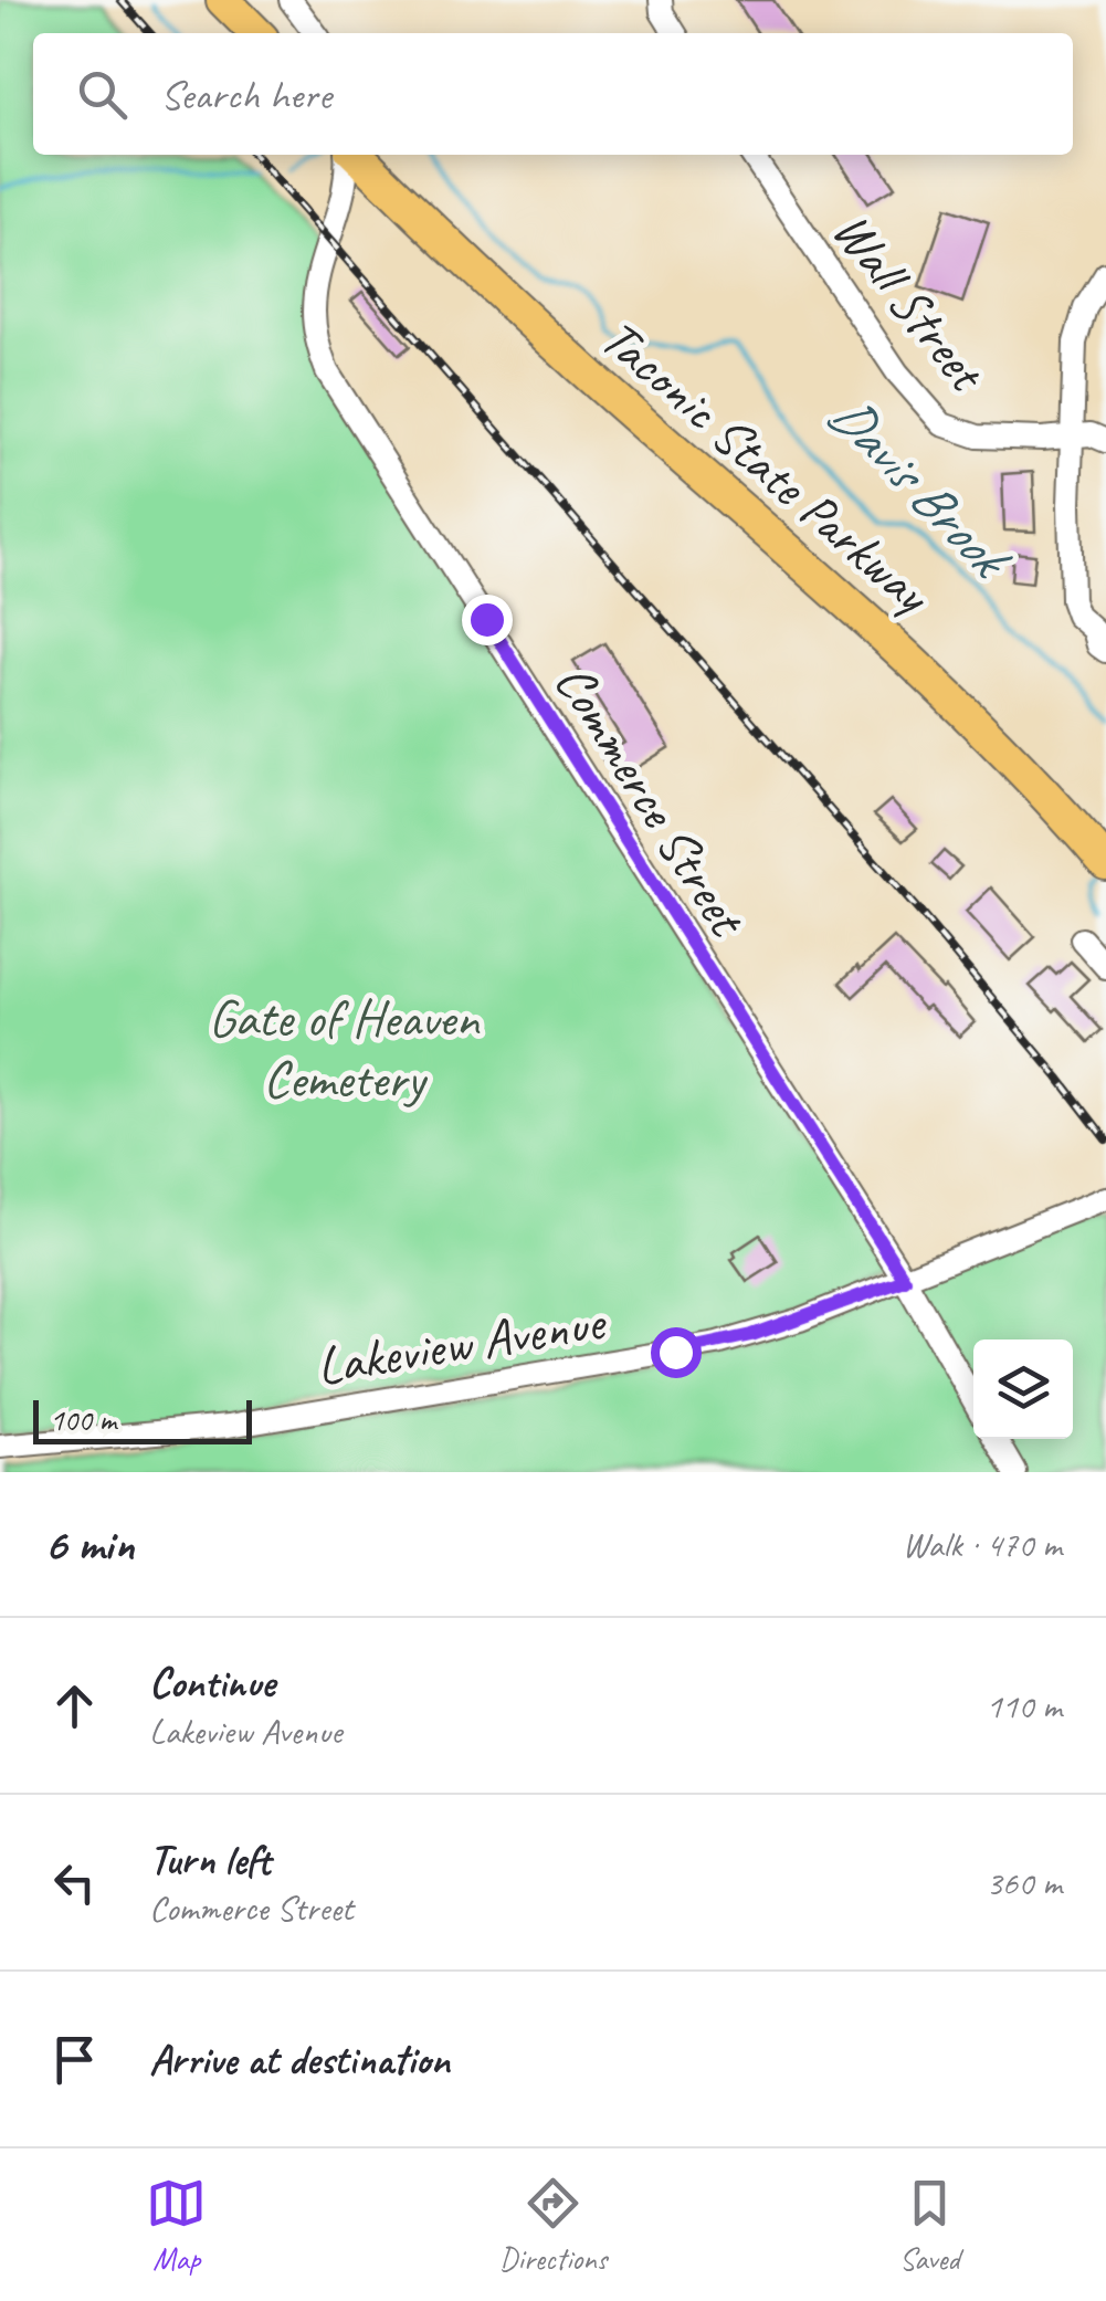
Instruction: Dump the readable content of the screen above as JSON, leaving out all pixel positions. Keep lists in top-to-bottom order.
{
  "streets": {
    "highway": ["Taconic State Parkway"],
    "street": ["Wall Street", "Commerce Street", "Lakeview Avenue"]
  },
  "crossings": [
    ["Commerce Street", "Lakeview Avenue"]
  ],
  "water": ["Davis Brook"],
  "parks": ["Gate of Heaven Cemetery"],
  "scale_bar": "100 m",
  "page": {
    "search": "Search here",
    "scale": "100 m",
    "heading": ["6 min", "Walk · 470 m"],
    "list": [
      ["Continue", "Lakeview Avenue", "110 m"],
      ["Turn left", "Commerce Street", "360 m"],
      "Arrive at destination"
    ],
    "nav": ["Map", "Directions", "Saved"]
  }
}
